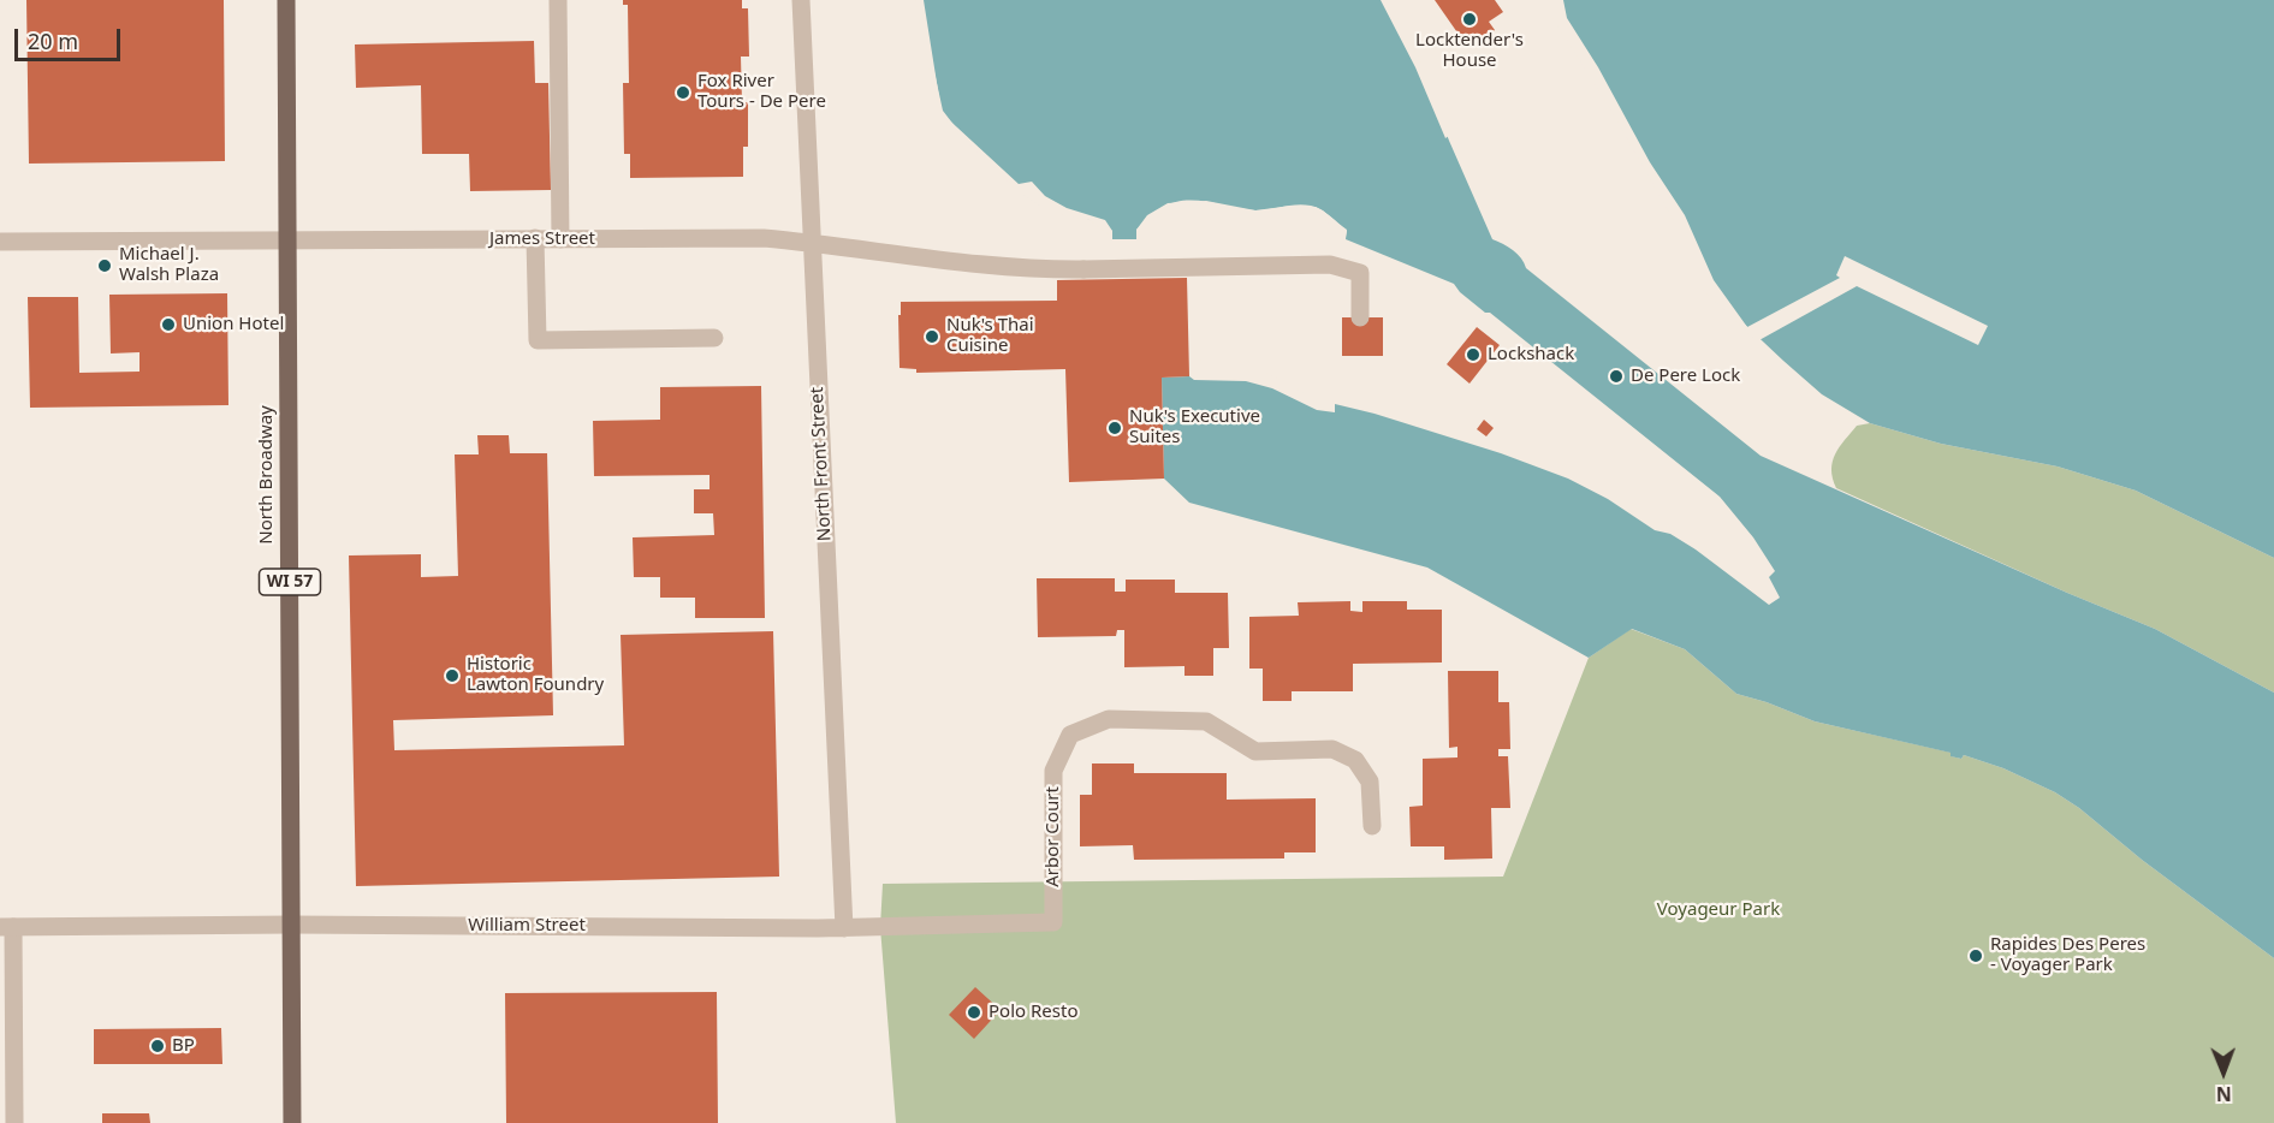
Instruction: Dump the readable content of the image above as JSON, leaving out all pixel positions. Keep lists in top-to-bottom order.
{
  "streets": {
    "main road": ["North Broadway", "WI 57"],
    "street": [
      "James Street",
      "North Front Street",
      "Arbor Court",
      "William Street"
    ]
  },
  "crossings": [
    ["James Street", "North Front Street"],
    ["James Street", "North Broadway"],
    ["North Front Street", "William Street"],
    ["North Broadway", "William Street"],
    ["Arbor Court", "William Street"]
  ],
  "parks": ["Voyageur Park"],
  "places": [
    "Locktender's House",
    "Fox River Tours - De Pere",
    "Michael J. Walsh Plaza",
    "Union Hotel",
    "Nuk's Thai Cuisine",
    "Lockshack",
    "De Pere Lock",
    "Nuk's Executive Suites",
    "Historic Lawton Foundry",
    "Rapides Des Peres - Voyager Park",
    "Polo Resto",
    "BP"
  ],
  "scale_bar": "20 m",
  "north": "bottom"
}
